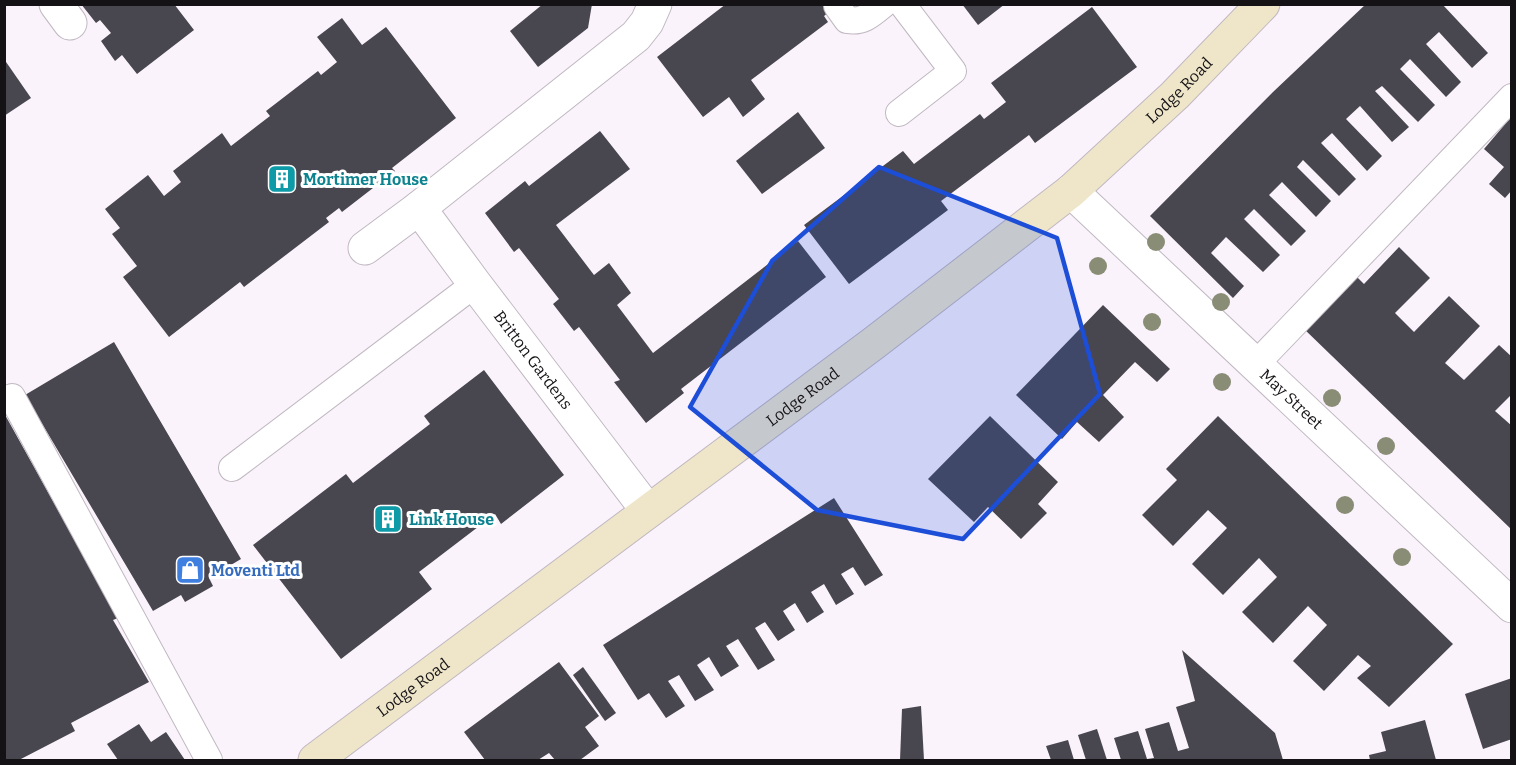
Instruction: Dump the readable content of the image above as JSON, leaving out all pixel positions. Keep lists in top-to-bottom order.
{
  "streets": {
    "main road": ["Lodge Road"],
    "street": ["Britton Gardens", "May Street"]
  },
  "crossings": [
    ["Lodge Road", "Britton Gardens"],
    ["Lodge Road", "May Street"]
  ],
  "places": {
    "building": ["Mortimer House", "Link House"],
    "shop": ["Moventi Ltd"]
  }
}
